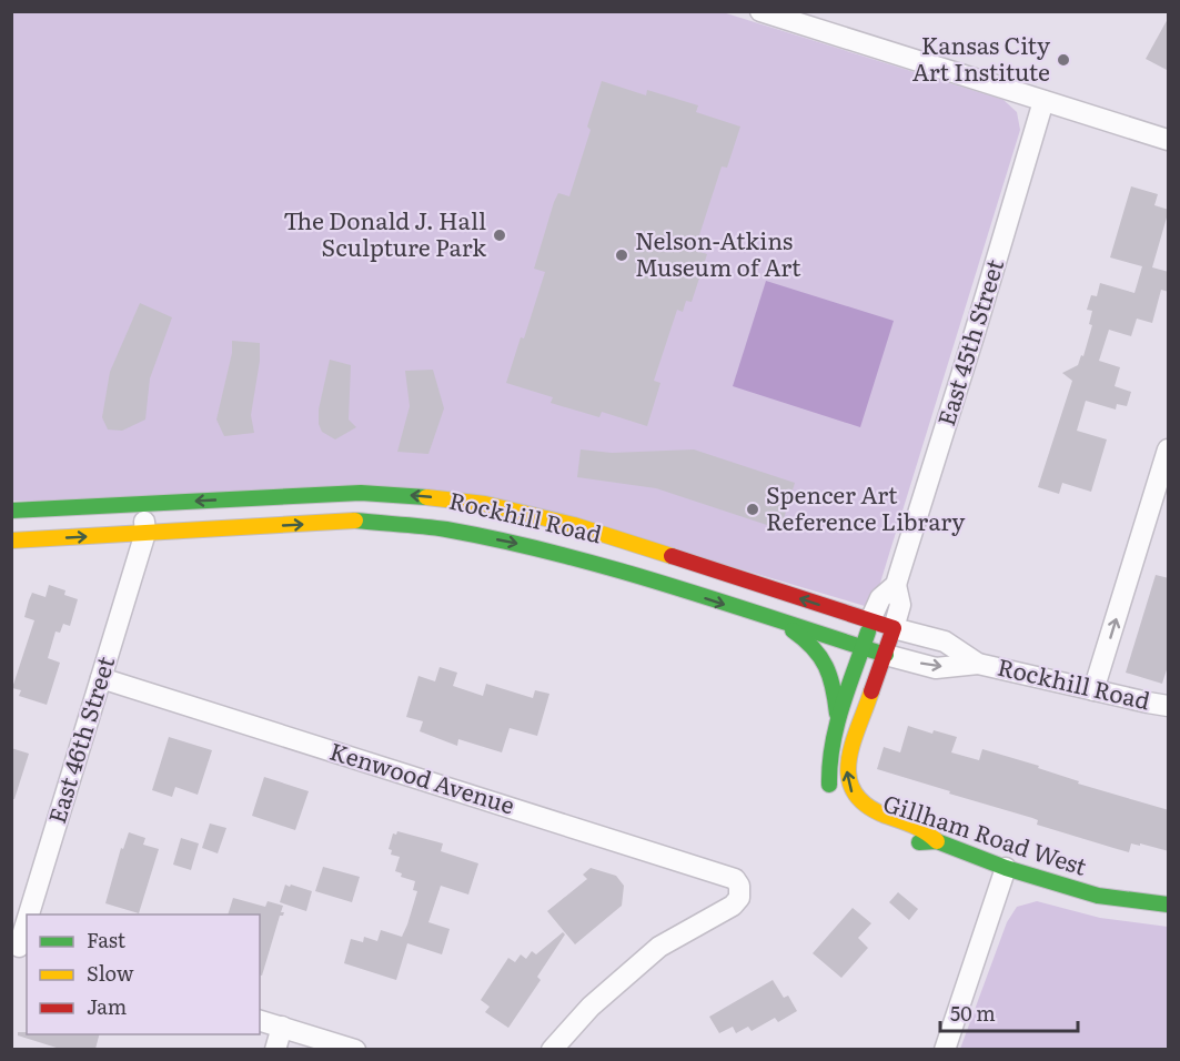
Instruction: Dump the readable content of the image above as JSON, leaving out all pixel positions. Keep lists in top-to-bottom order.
{
  "streets": {
    "main road": ["East 45th Street", "Rockhill Road", "Gillham Road West"],
    "street": ["East 46th Street", "Kenwood Avenue"]
  },
  "crossings": [
    ["East 45th Street", "Rockhill Road"],
    ["East 45th Street", "Gillham Road West"],
    ["Rockhill Road", "East 46th Street"],
    ["East 46th Street", "Kenwood Avenue"]
  ],
  "places": [
    "Kansas City Art Institute",
    "The Donald J. Hall Sculpture Park",
    "Nelson-Atkins Museum of Art",
    "Spencer Art Reference Library"
  ],
  "legend": ["Fast", "Slow", "Jam"],
  "scale_bar": "50 m"
}
